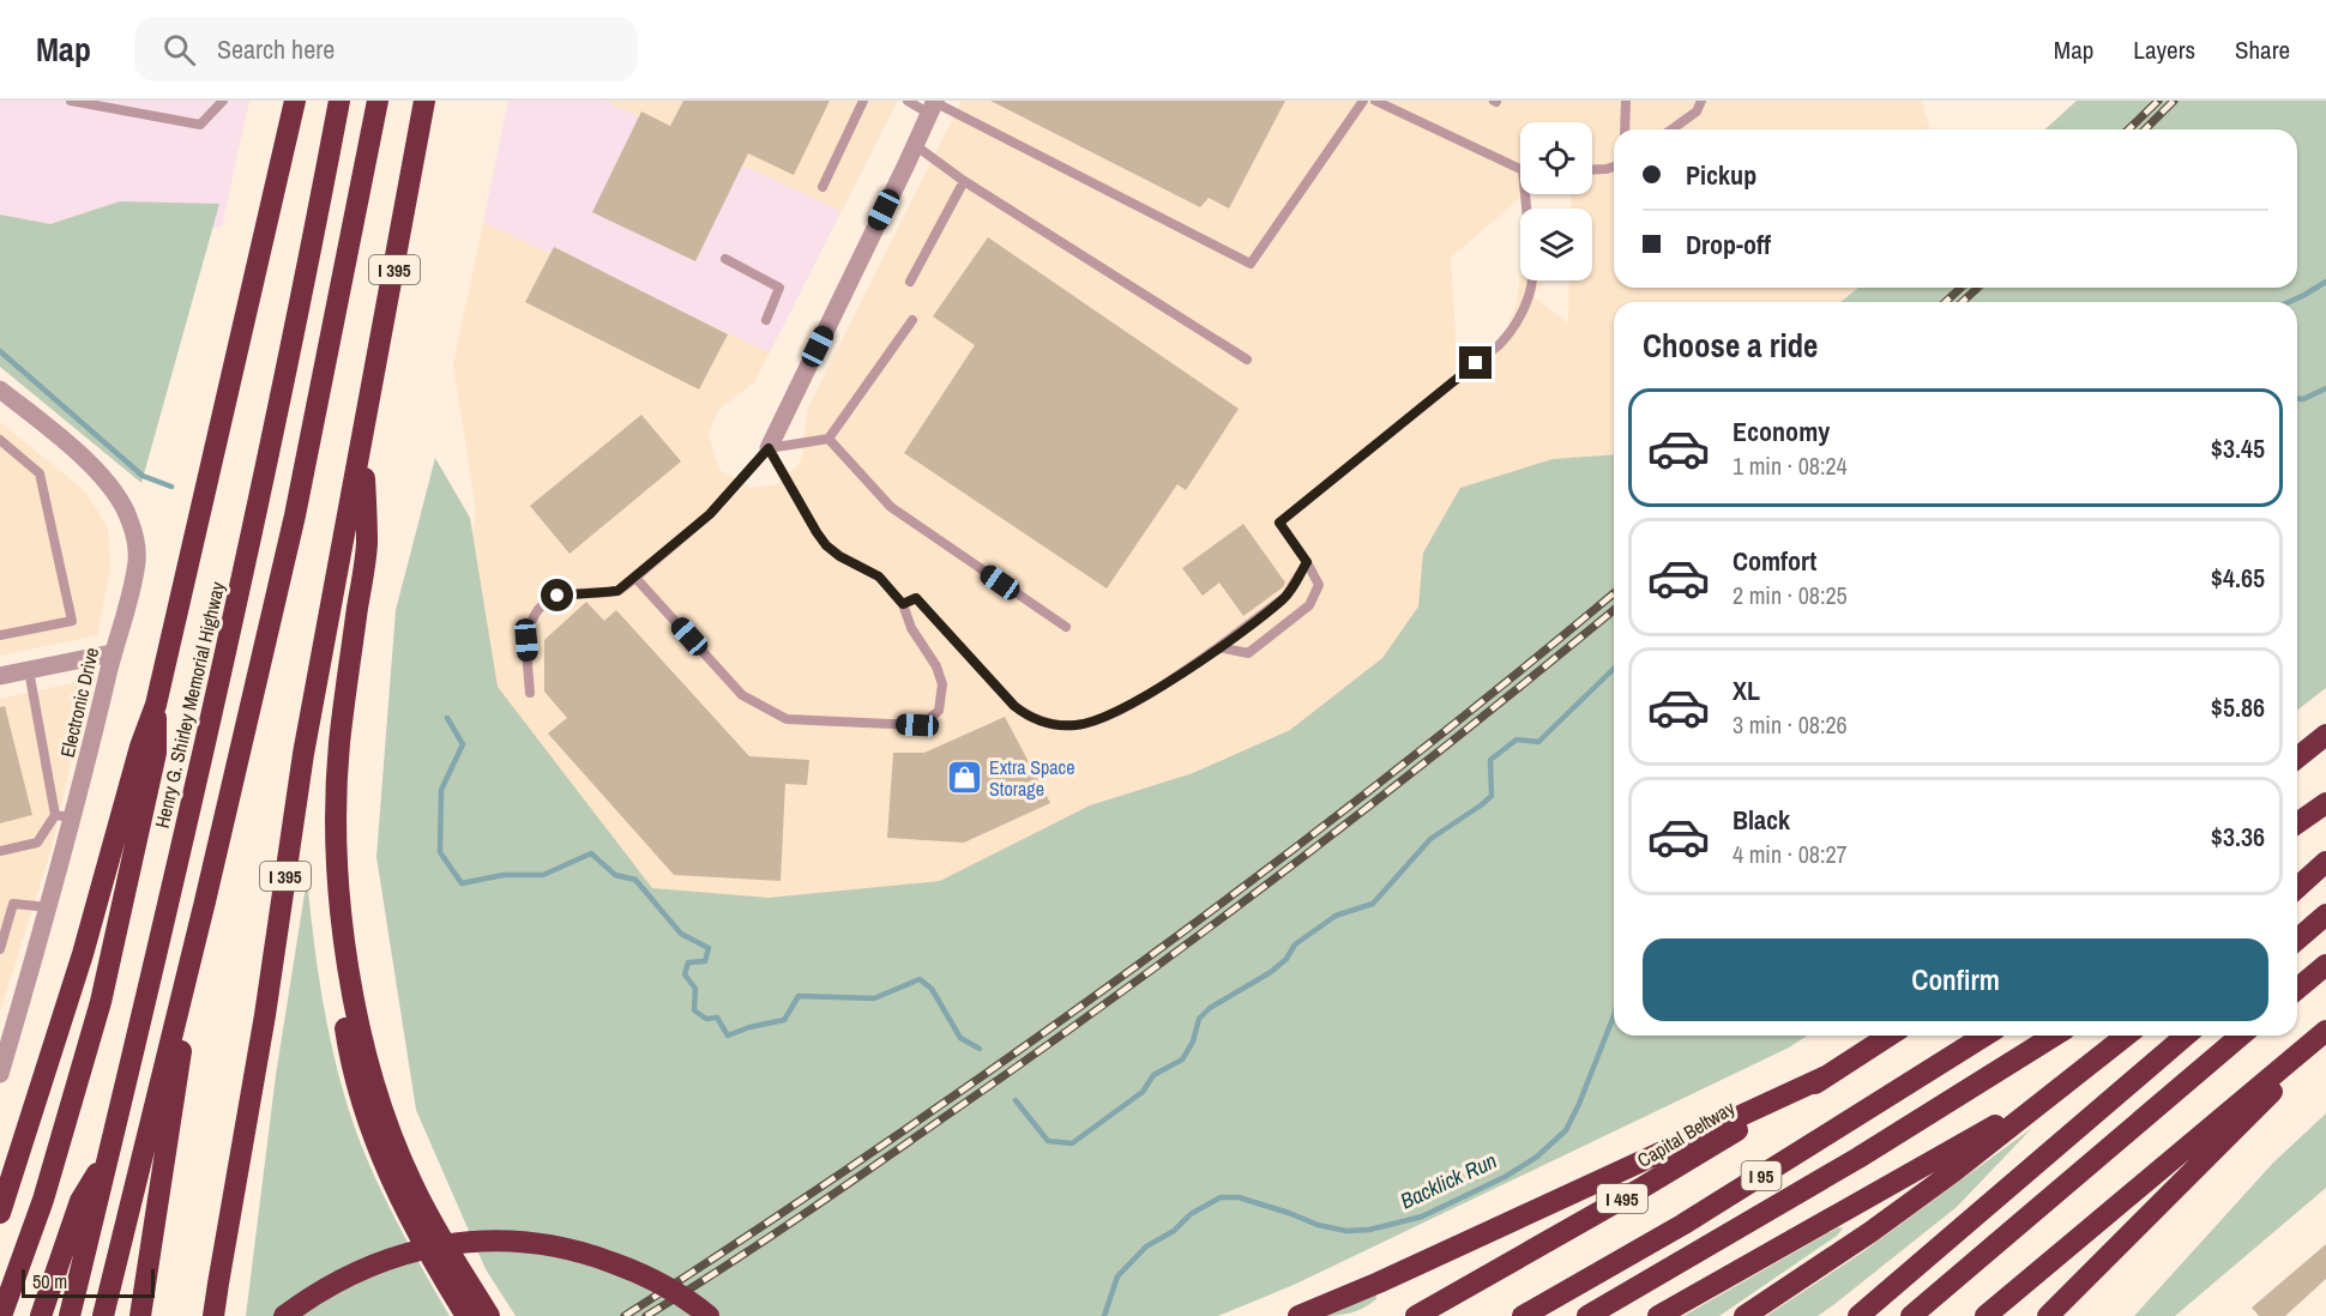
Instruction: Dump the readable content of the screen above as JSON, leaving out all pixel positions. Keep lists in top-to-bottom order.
{
  "streets": {
    "highway": [
      "I 395",
      "Henry G. Shirley Memorial Highway",
      "Capital Beltway",
      "I 95",
      "I 495"
    ],
    "street": ["Electronic Drive"]
  },
  "water": ["Backlick Run"],
  "places": {
    "shop": ["Extra Space Storage"]
  },
  "scale_bar": "50 m",
  "page": {
    "header": "Map",
    "search": "Search here",
    "nav": ["Map", "Layers", "Share"],
    "banner": ["Pickup", "Drop-off"],
    "heading": "Choose a ride",
    "list": [
      {
        "name": "Economy",
        "note": "1 min · 08:24",
        "value": "$3.45"
      },
      {
        "name": "Comfort",
        "note": "2 min · 08:25",
        "value": "$4.65"
      },
      {
        "name": "XL",
        "note": "3 min · 08:26",
        "value": "$5.86"
      },
      {
        "name": "Black",
        "note": "4 min · 08:27",
        "value": "$3.36"
      }
    ],
    "buttons": "Confirm",
    "scale": "50 m"
  }
}
